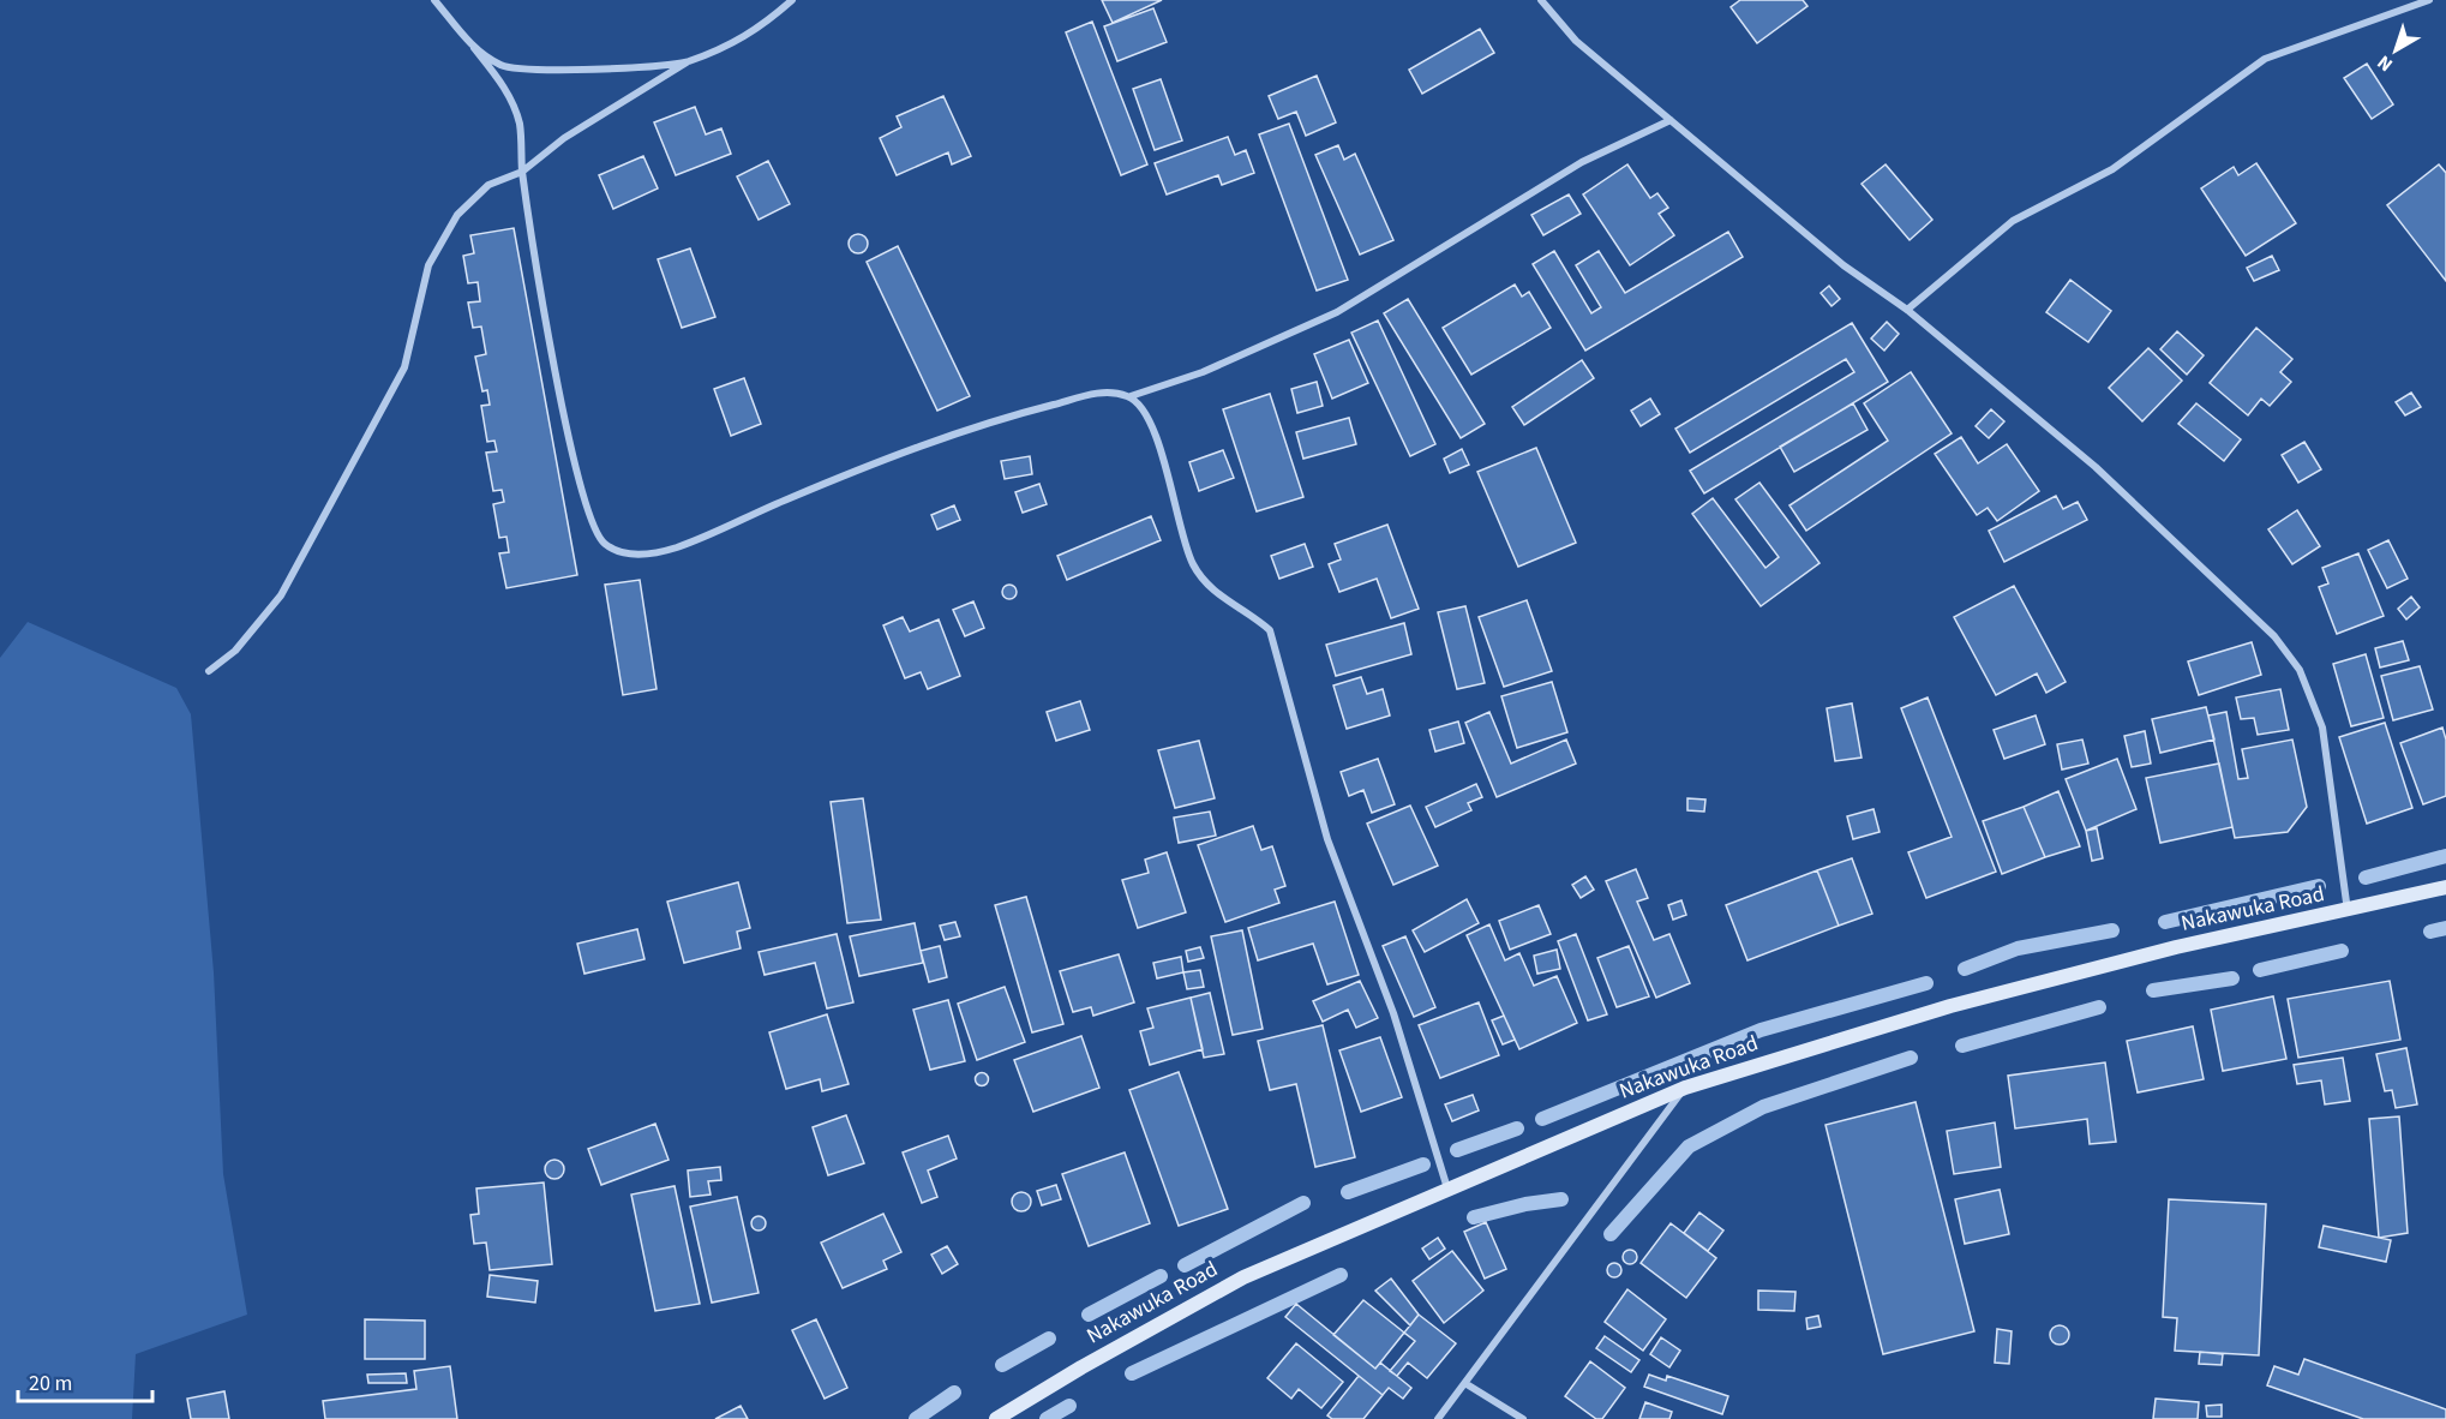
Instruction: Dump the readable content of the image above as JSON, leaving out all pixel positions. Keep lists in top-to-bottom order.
{
  "streets": {
    "main road": ["Nakawuka Road"]
  },
  "scale_bar": "20 m",
  "north": "bottom left"
}
